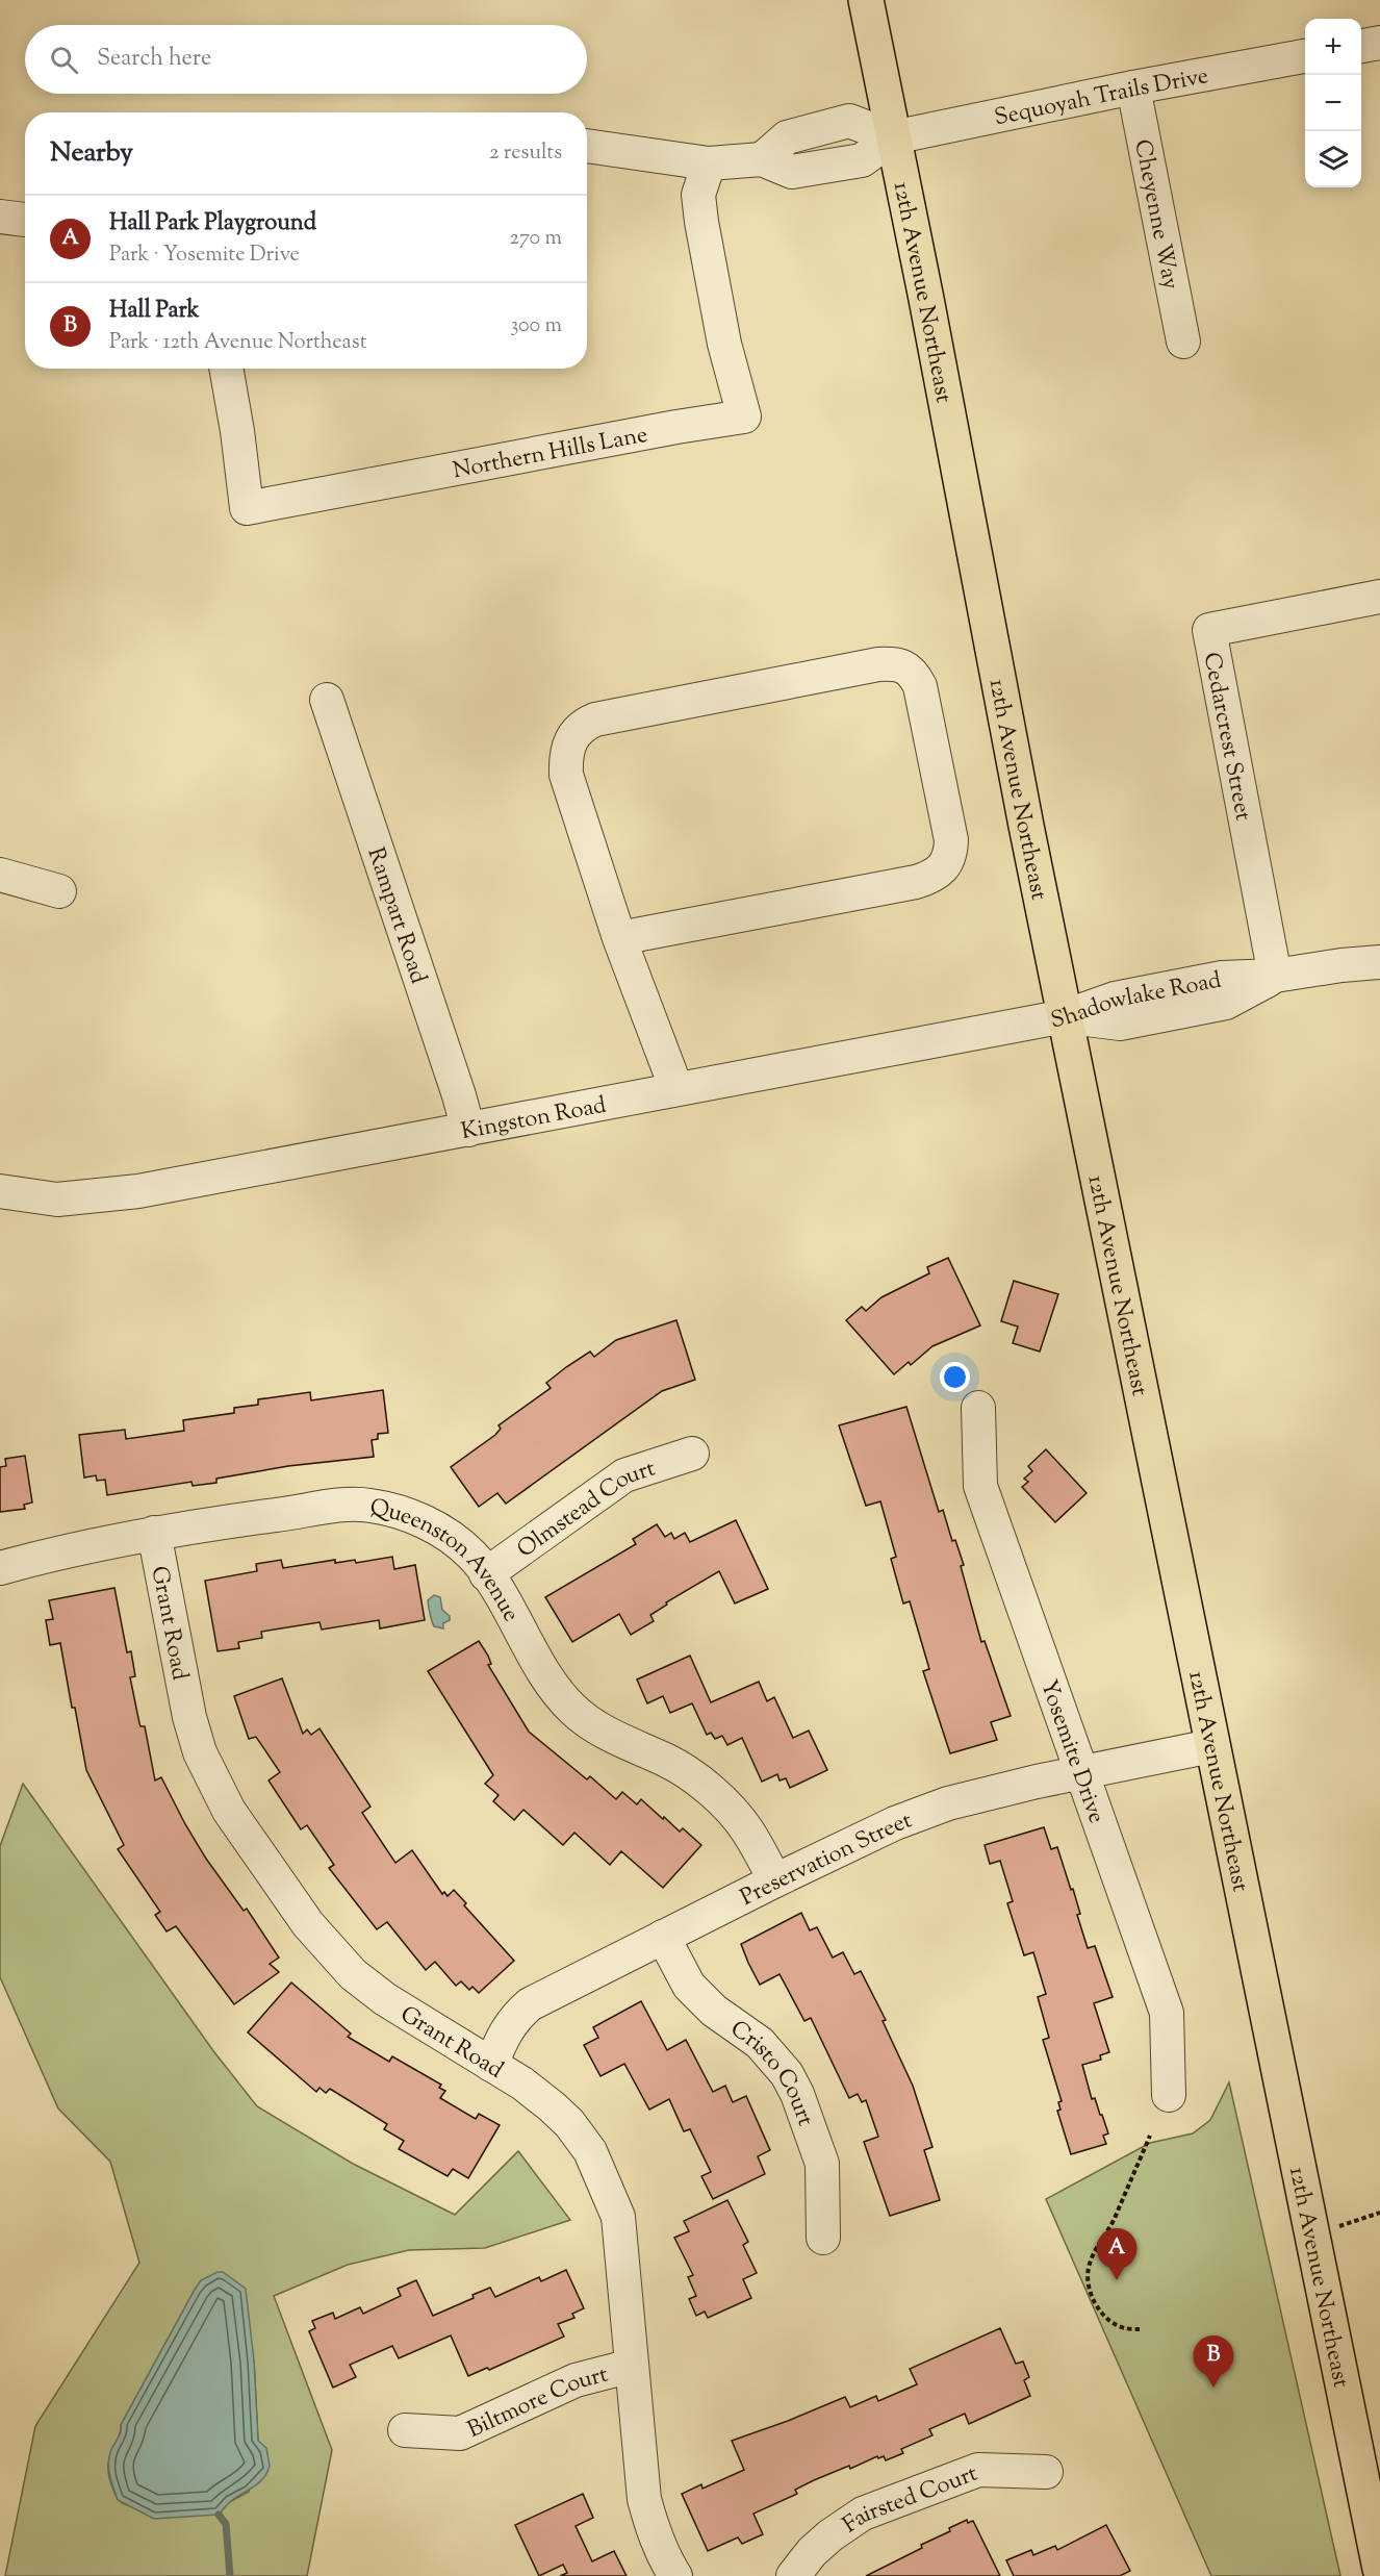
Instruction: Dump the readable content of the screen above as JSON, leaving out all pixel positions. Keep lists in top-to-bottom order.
{
  "streets": {
    "main road": ["12th Avenue Northeast"],
    "street": [
      "Sequoyah Trails Drive",
      "Cheyenne Way",
      "Northern Hills Lane",
      "Cedarcrest Street",
      "Rampart Road",
      "Shadowlake Road",
      "Kingston Road",
      "Olmstead Court",
      "Queenston Avenue",
      "Grant Road",
      "Yosemite Drive",
      "Preservation Street",
      "Cristo Court",
      "Biltmore Court",
      "Fairsted Court"
    ]
  },
  "crossings": [
    ["Sequoyah Trails Drive", "Cheyenne Way"],
    ["Sequoyah Trails Drive", "12th Avenue Northeast"],
    ["12th Avenue Northeast", "Shadowlake Road"],
    ["12th Avenue Northeast", "Kingston Road"],
    ["12th Avenue Northeast", "Preservation Street"],
    ["Cedarcrest Street", "Shadowlake Road"],
    ["Rampart Road", "Kingston Road"],
    ["Shadowlake Road", "Kingston Road"],
    ["Olmstead Court", "Queenston Avenue"],
    ["Queenston Avenue", "Grant Road"],
    ["Queenston Avenue", "Preservation Street"],
    ["Grant Road", "Preservation Street"],
    ["Grant Road", "Biltmore Court"],
    ["Yosemite Drive", "Preservation Street"],
    ["Preservation Street", "Cristo Court"]
  ],
  "page": {
    "map_buttons": ["+", "−"],
    "search": "Search here",
    "heading": ["Nearby", "2 results"],
    "list": [
      {
        "mark": "A",
        "name": "Hall Park Playground",
        "note": "Park · Yosemite Drive",
        "value": "270 m"
      },
      {
        "mark": "B",
        "name": "Hall Park",
        "note": "Park · 12th Avenue Northeast",
        "value": "300 m"
      }
    ],
    "pins": ["A", "B"]
  }
}
